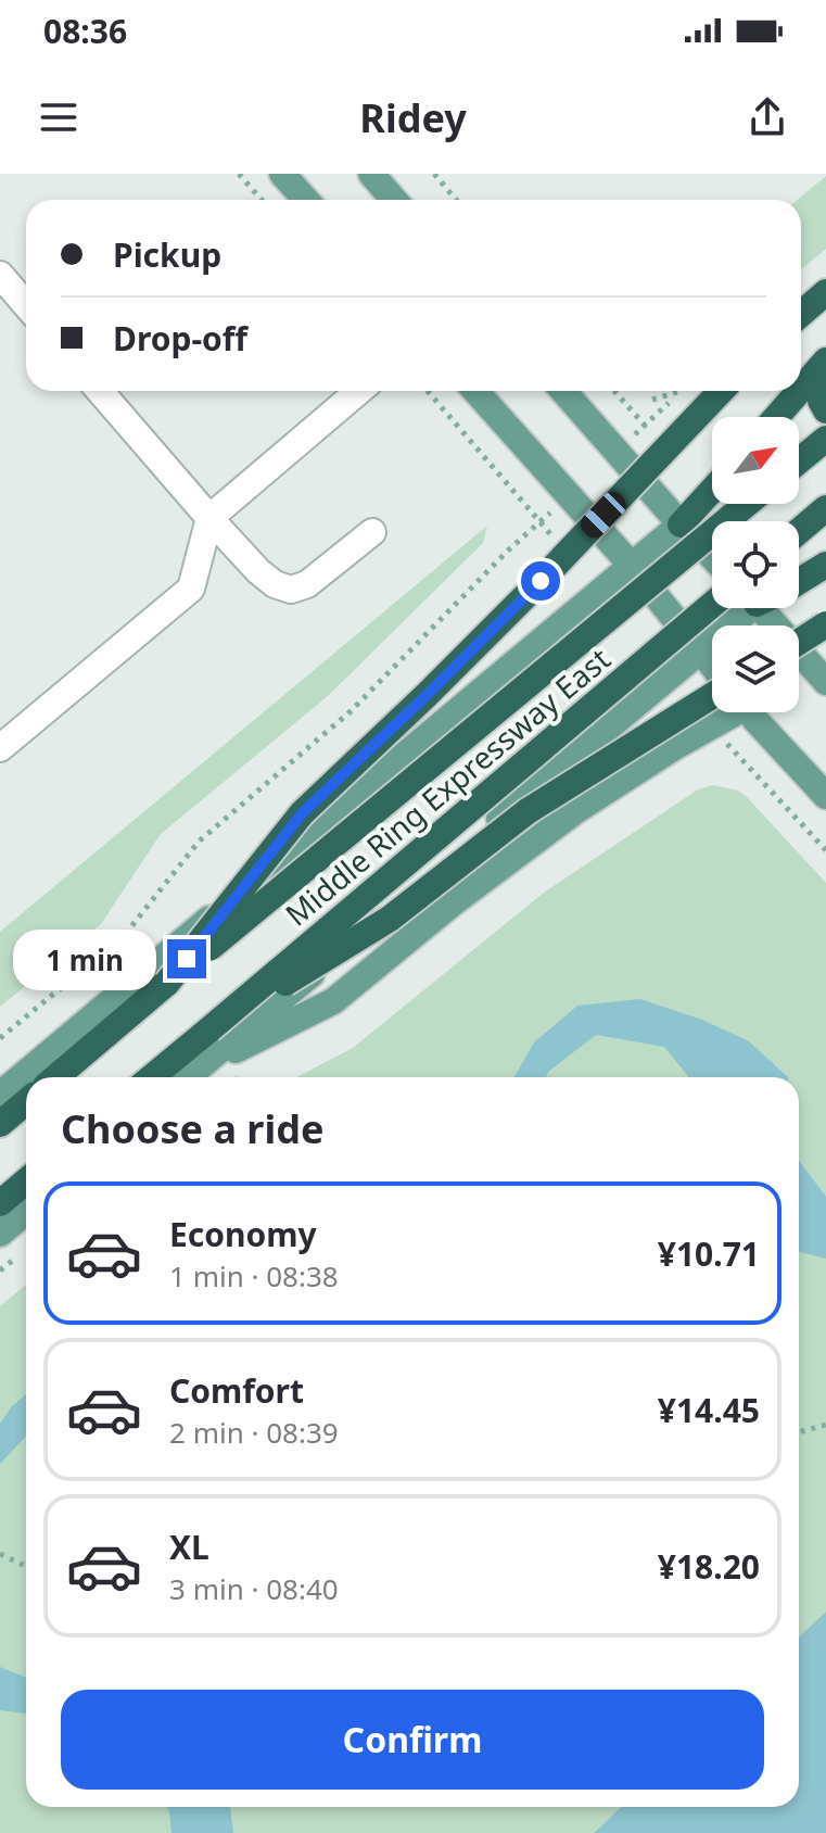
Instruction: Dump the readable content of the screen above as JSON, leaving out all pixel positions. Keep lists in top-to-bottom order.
{
  "streets": {
    "highway": ["Middle Ring Expressway East"]
  },
  "north": "top right",
  "page": {
    "status": "08:36",
    "header": "Ridey",
    "banner": ["Pickup", "Drop-off"],
    "bubble": "1 min",
    "heading": "Choose a ride",
    "list": [
      {
        "name": "Economy",
        "note": "1 min · 08:38",
        "value": "¥10.71"
      },
      {
        "name": "Comfort",
        "note": "2 min · 08:39",
        "value": "¥14.45"
      },
      {
        "name": "XL",
        "note": "3 min · 08:40",
        "value": "¥18.20"
      }
    ],
    "buttons": "Confirm"
  }
}
